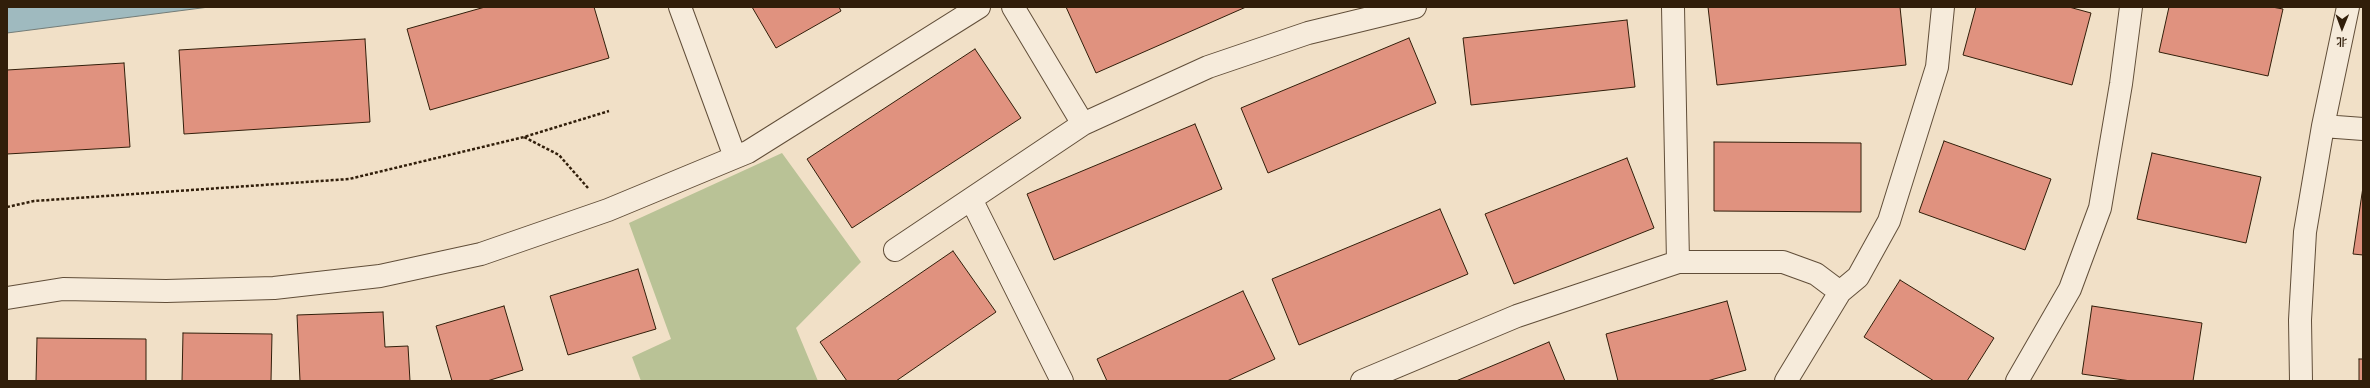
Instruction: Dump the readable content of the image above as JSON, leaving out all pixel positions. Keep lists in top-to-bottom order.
{
  "north": "bottom"
}
